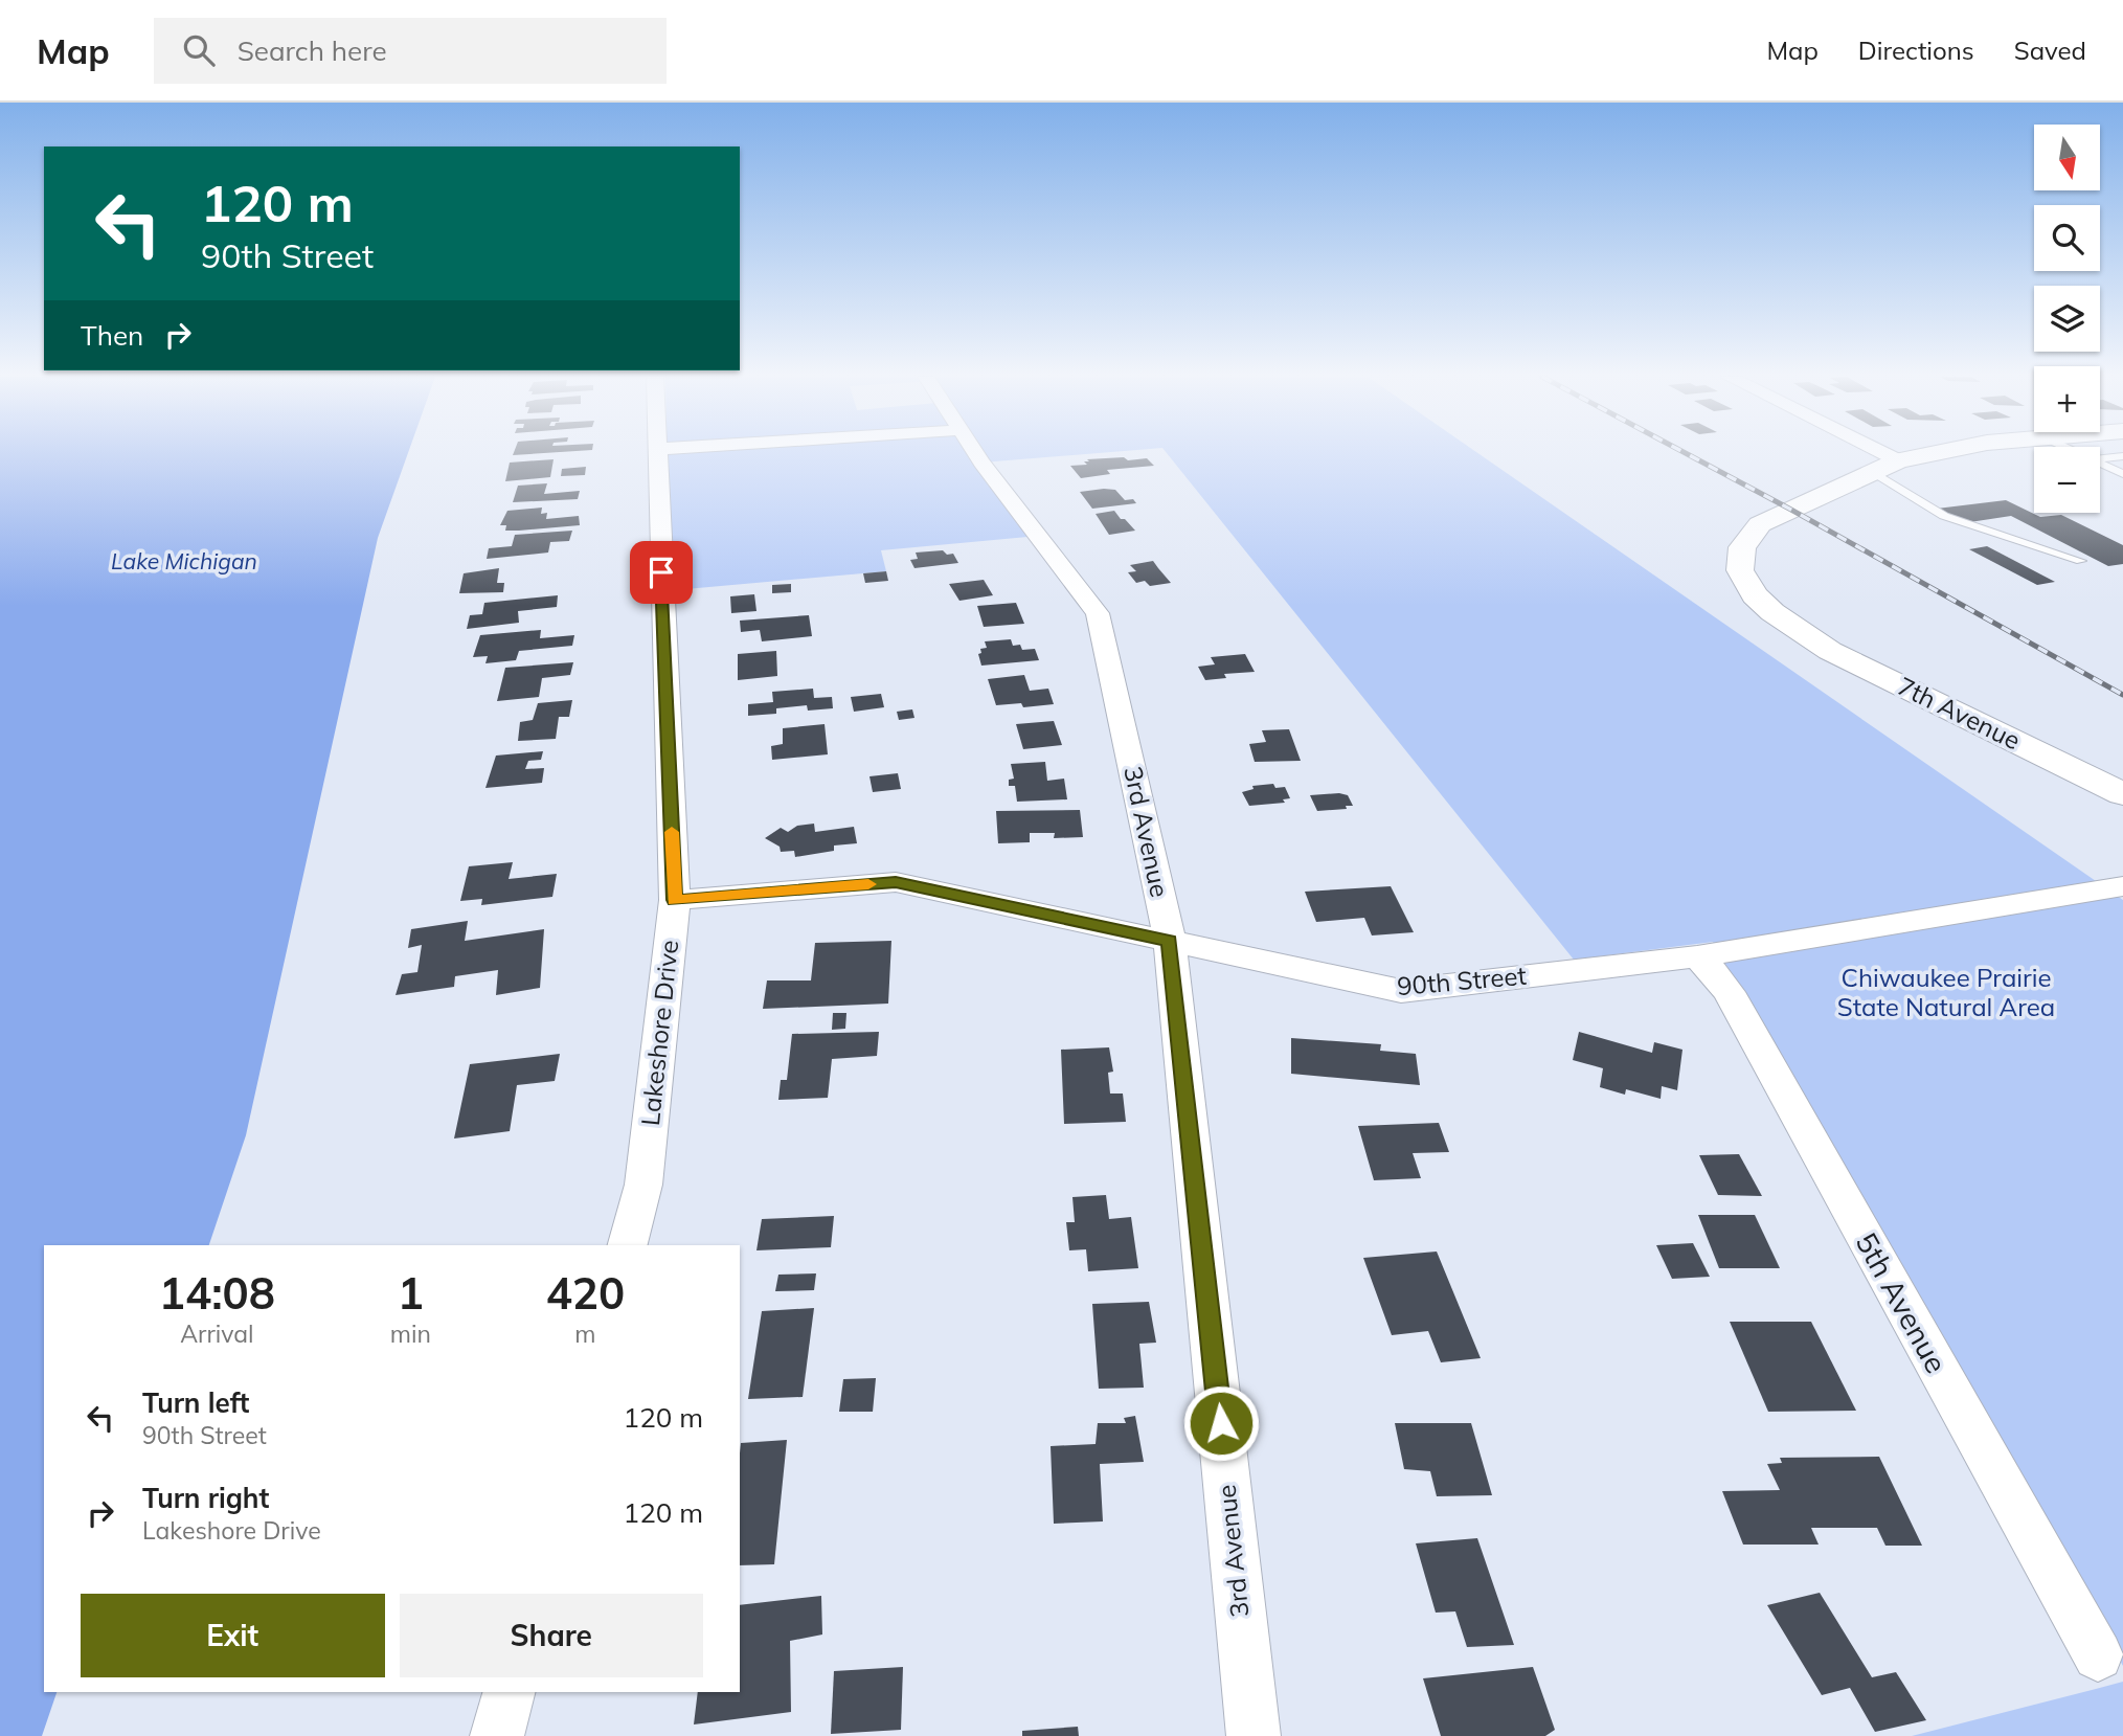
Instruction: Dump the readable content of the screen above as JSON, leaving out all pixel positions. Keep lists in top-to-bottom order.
{
  "streets": {
    "street": [
      "7th Avenue",
      "3rd Avenue",
      "90th Street",
      "Lakeshore Drive",
      "5th Avenue"
    ]
  },
  "crossings": [
    ["3rd Avenue", "90th Street"],
    ["90th Street", "Lakeshore Drive"],
    ["90th Street", "5th Avenue"]
  ],
  "water": ["Lake Michigan"],
  "parks": ["Chiwaukee Prairie State Natural Area"],
  "north": "bottom",
  "page": {
    "header": "Map",
    "search": "Search here",
    "nav": ["Map", "Directions", "Saved"],
    "map_buttons": ["+", "−"],
    "turn": ["120 m", "90th Street"],
    "then": "Then",
    "eta": [
      "14:08",
      "Arrival",
      "1",
      "min",
      "420",
      "m"
    ],
    "list": [
      {
        "name": "Turn left",
        "note": "90th Street",
        "value": "120 m"
      },
      {
        "name": "Turn right",
        "note": "Lakeshore Drive",
        "value": "120 m"
      }
    ],
    "buttons": ["Exit", "Share"]
  }
}
